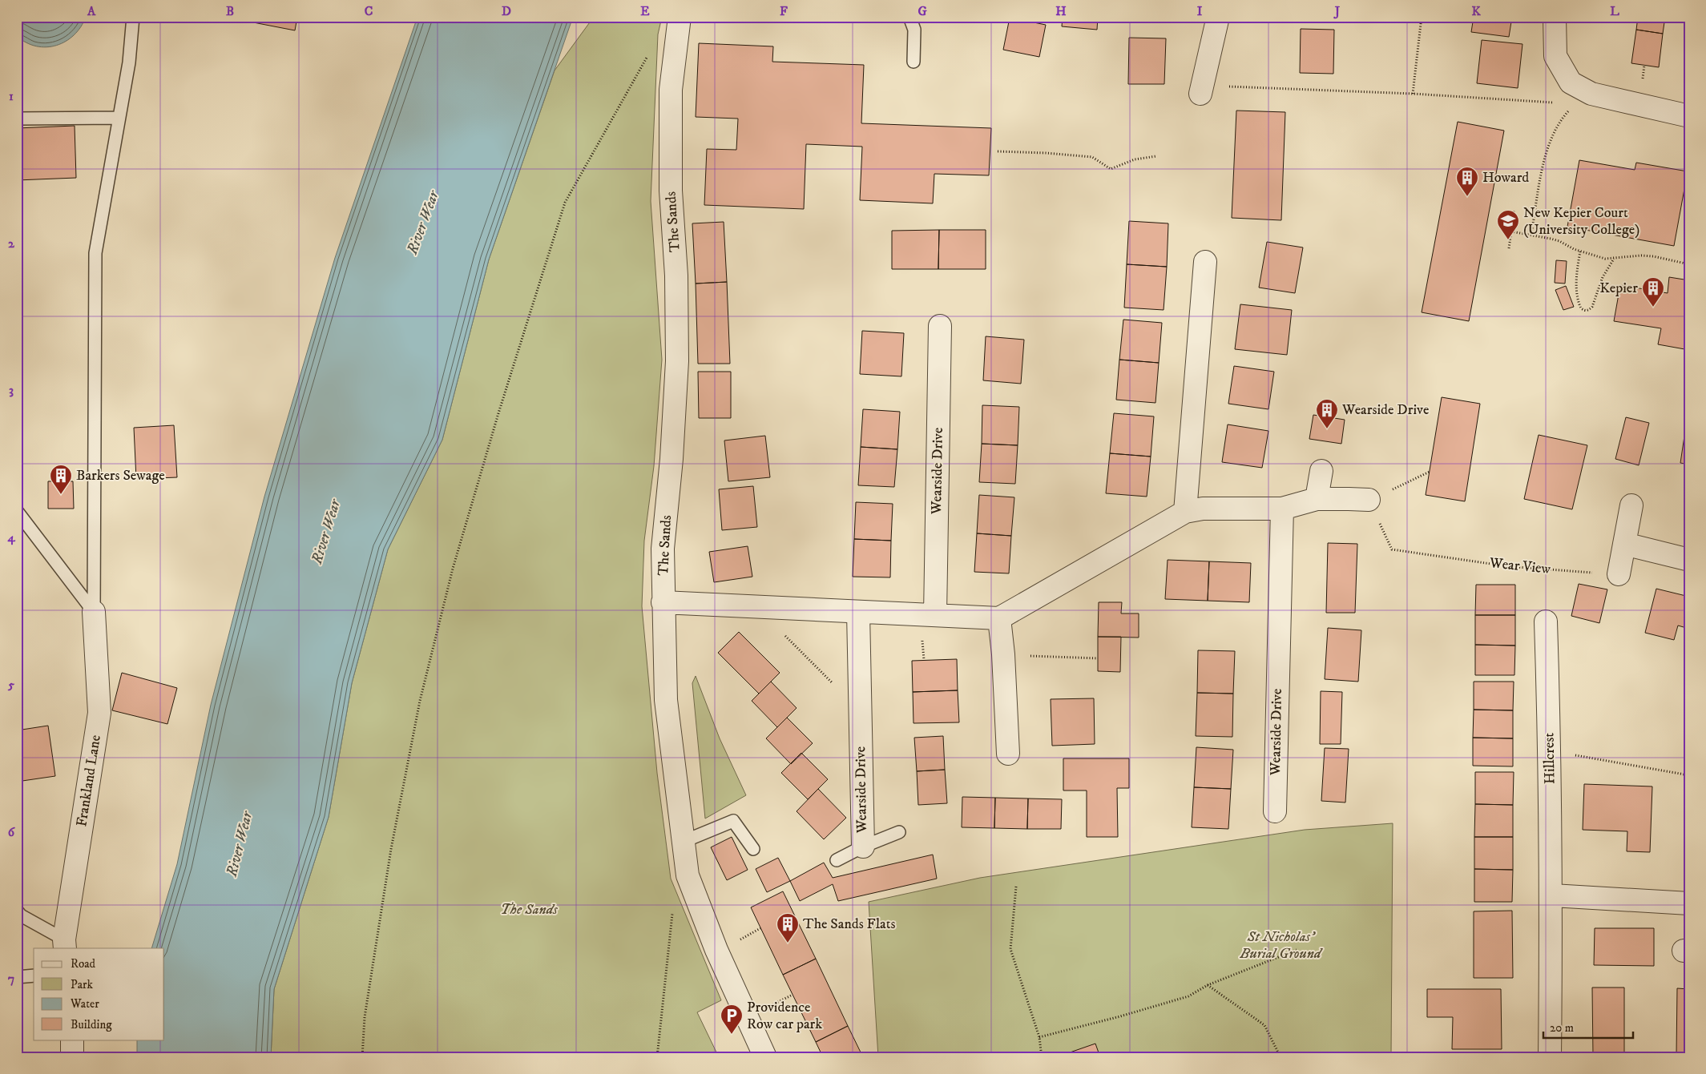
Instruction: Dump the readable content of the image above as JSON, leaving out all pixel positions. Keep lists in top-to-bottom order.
{
  "streets": {
    "street": [
      "The Sands",
      "Wearside Drive",
      "Hillcrest",
      "Frankland Lane"
    ],
    "path": ["Wear View"]
  },
  "water": ["River Wear"],
  "parks": ["The Sands", "St Nicholas' Burial Ground"],
  "places": {
    "building": [
      "Howard",
      "Kepier",
      "Wearside Drive",
      "Barkers Sewage",
      "The Sands Flats"
    ],
    "school or university": ["New Kepier Court (University College)"],
    "parking": ["Providence Row car park"]
  },
  "legend": [
    "Road",
    "Park",
    "Water",
    "Building"
  ],
  "scale_bar": "20 m",
  "grid": {
    "columns": [
      "A",
      "B",
      "C",
      "D",
      "E",
      "F",
      "G",
      "H",
      "I",
      "J",
      "K",
      "L"
    ],
    "rows": [
      "1",
      "2",
      "3",
      "4",
      "5",
      "6",
      "7"
    ]
  }
}
